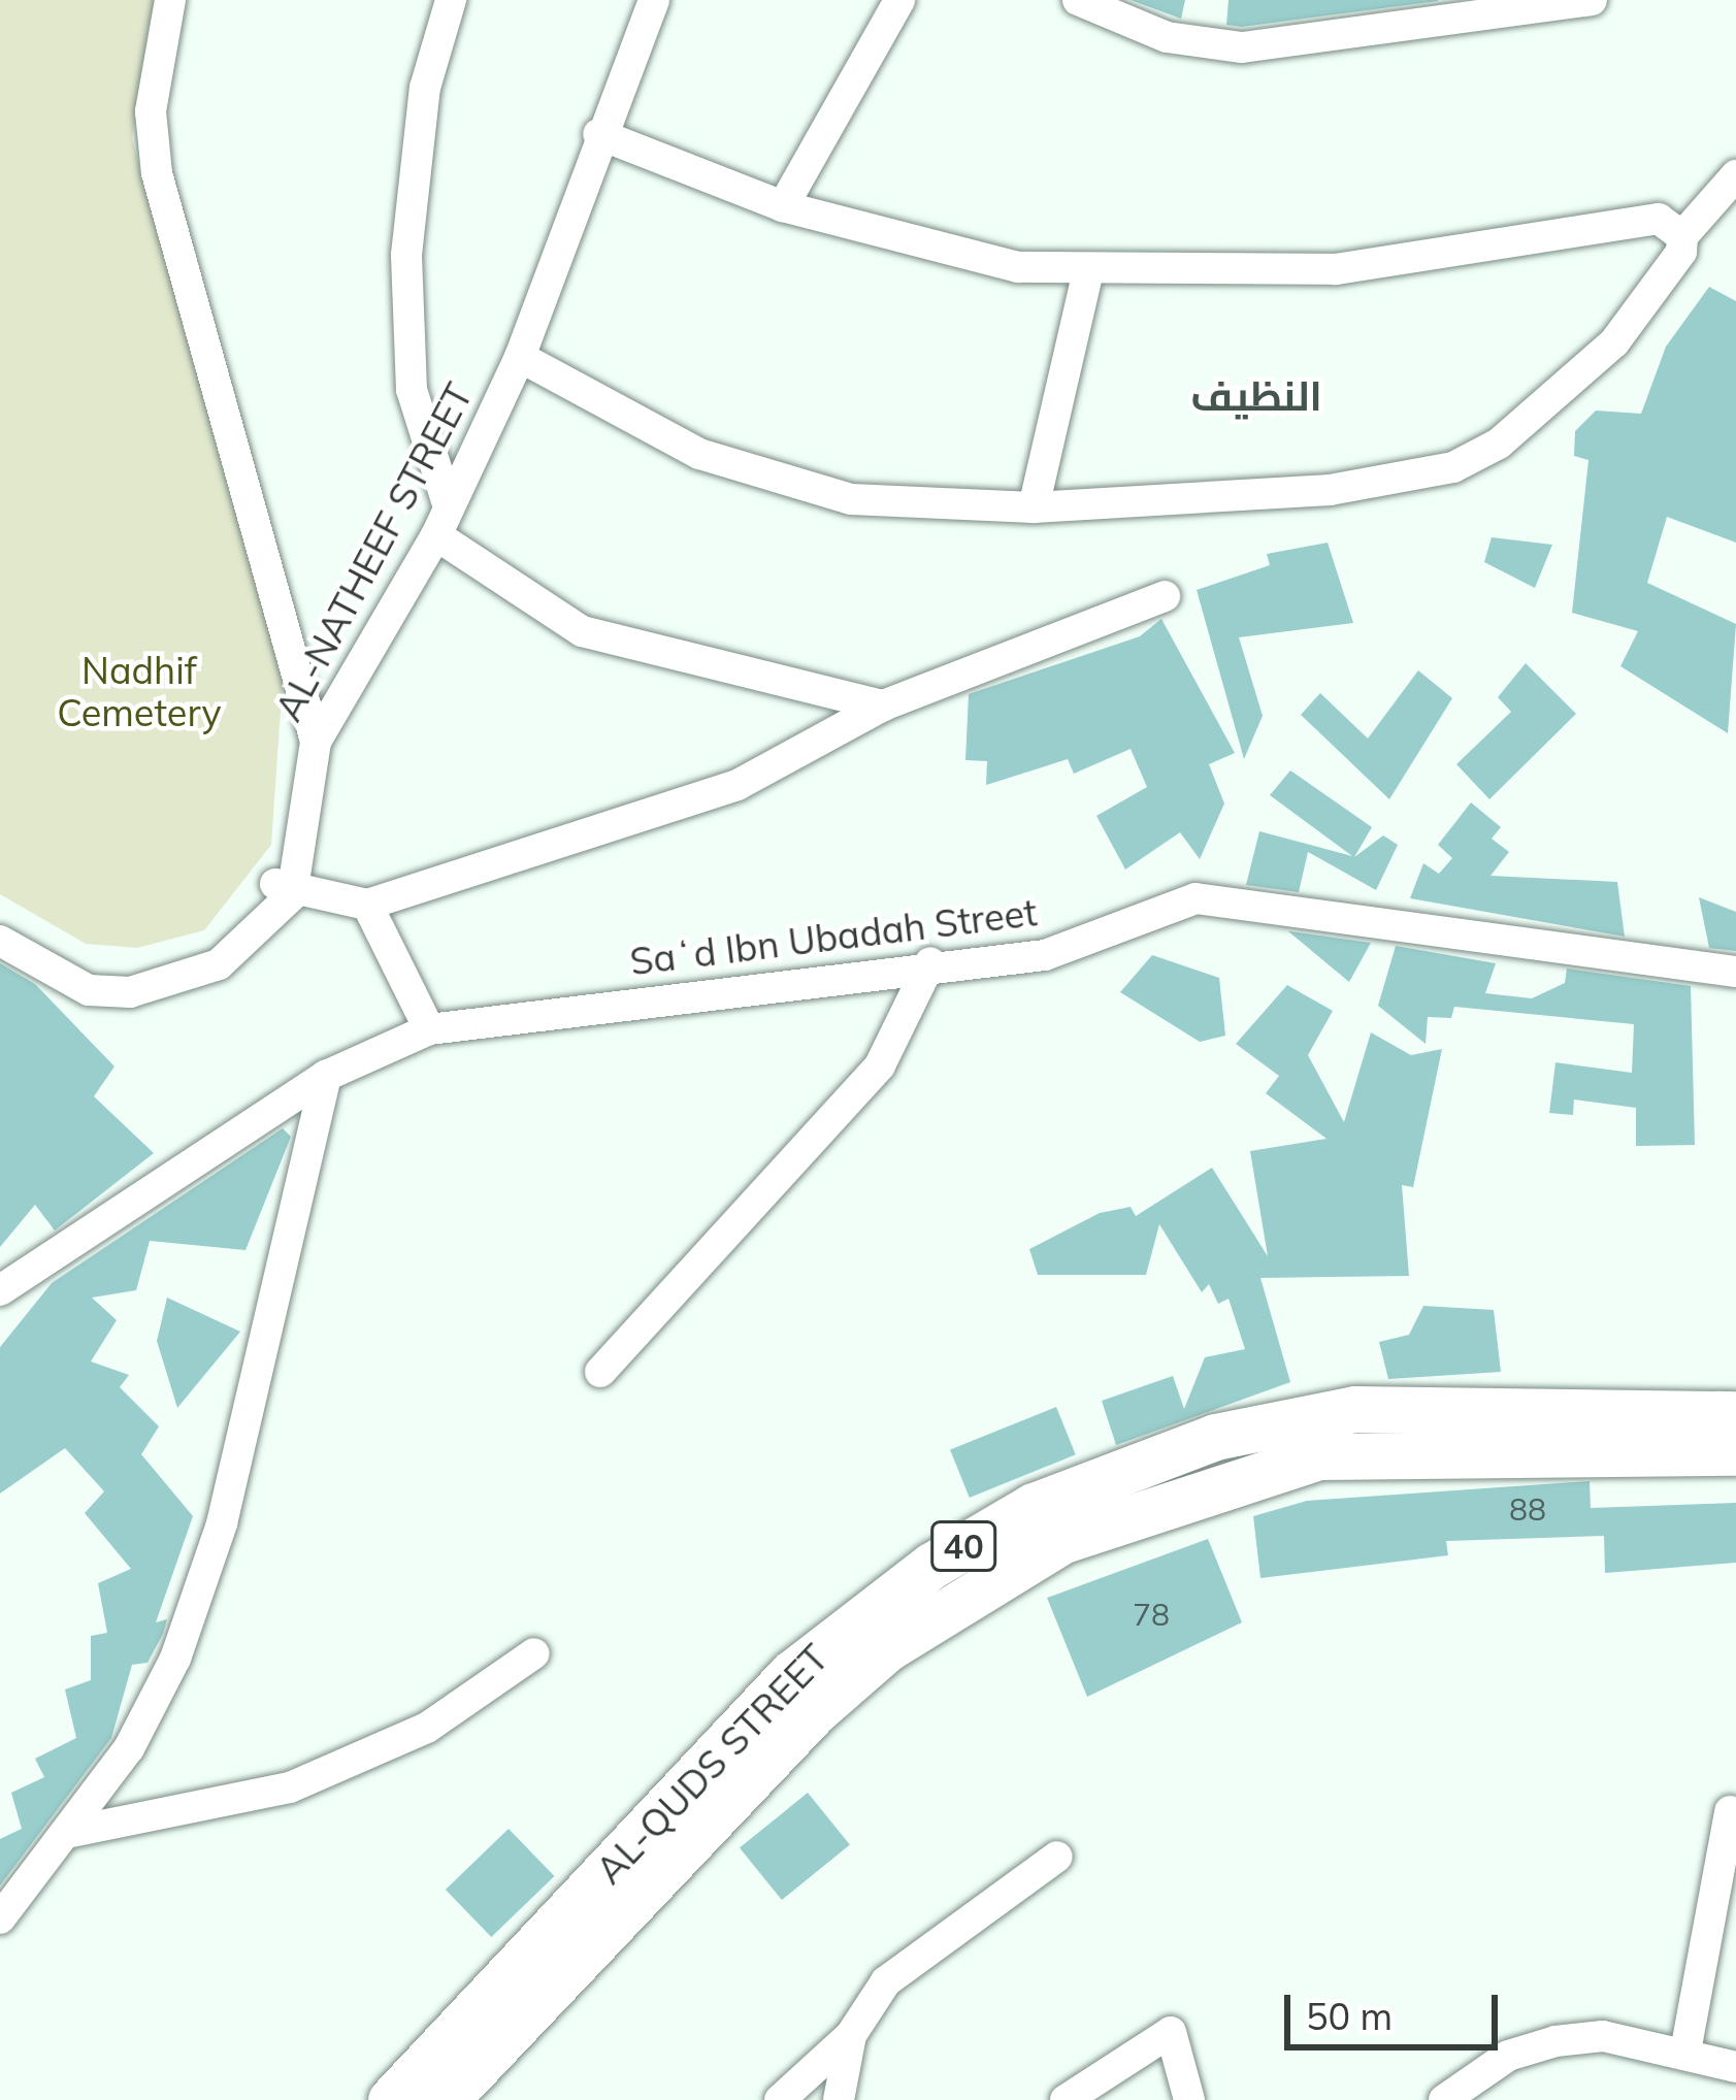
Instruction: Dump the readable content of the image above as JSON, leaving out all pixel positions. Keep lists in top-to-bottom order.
{
  "streets": {
    "highway": ["40", "AL-QUDS STREET"],
    "street": ["AL-NATHEEF STREET", "Saʻd Ibn Ubadah Street"]
  },
  "districts": ["النظيف"],
  "parks": ["Nadhif Cemetery"],
  "house_numbers": ["88", "78"],
  "scale_bar": "50 m"
}
